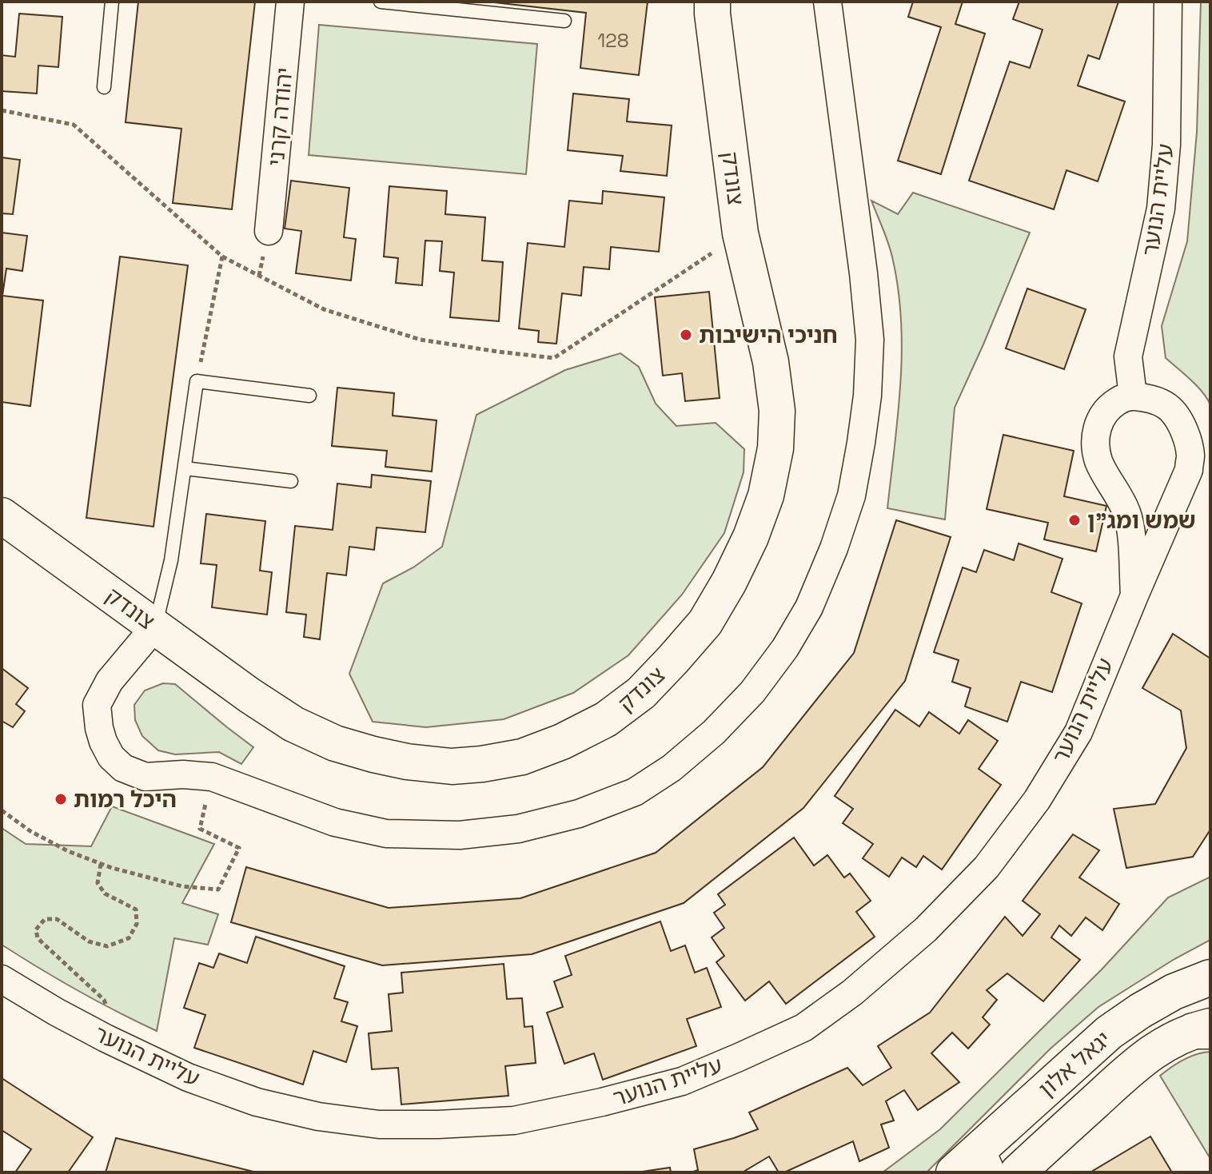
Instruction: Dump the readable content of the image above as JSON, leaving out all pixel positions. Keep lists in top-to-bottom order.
{
  "streets": {
    "street": [
      "יהודה קרני",
      "צונדק",
      "עליית הנוער",
      "יגאל אלון"
    ]
  },
  "places": ["חניכי הישיבות", "שמש ומג\"ן", "היכל רמות"],
  "house_numbers": ["128"]
}
